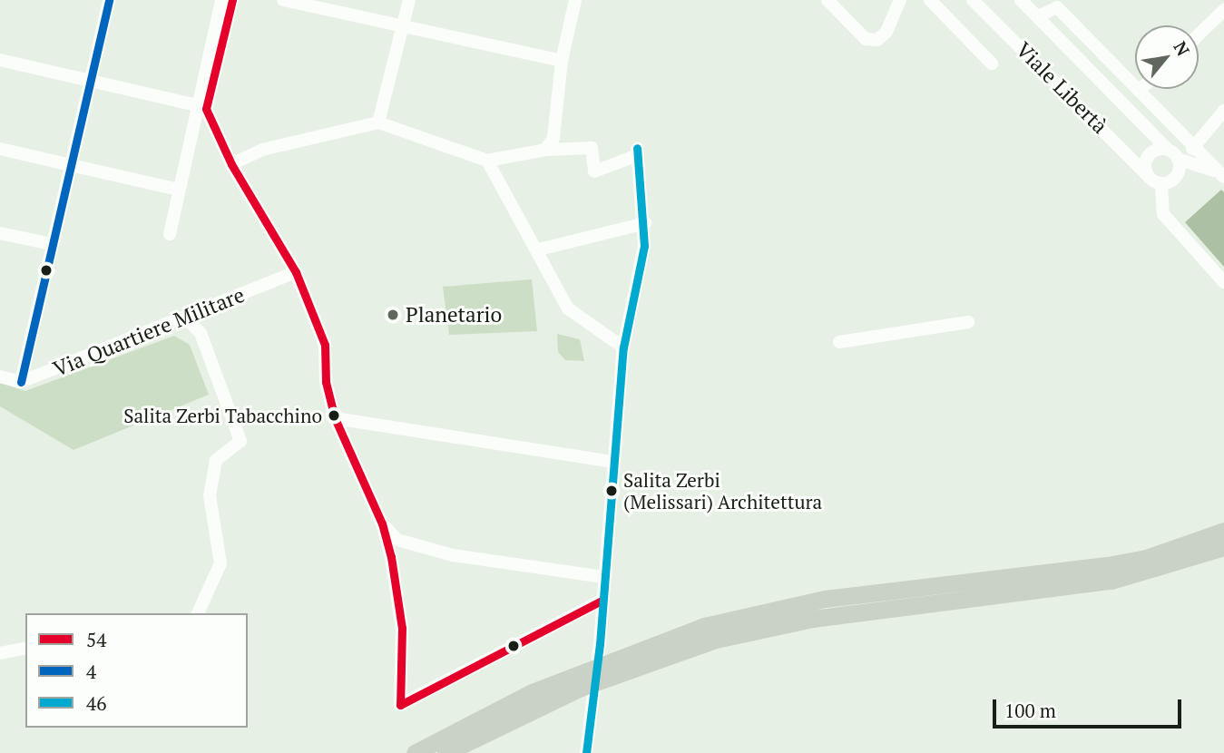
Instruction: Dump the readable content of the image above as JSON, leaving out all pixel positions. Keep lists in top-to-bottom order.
{
  "streets": {
    "street": ["Viale Libertà", "Via Quartiere Militare"]
  },
  "places": ["Planetario", "Salita Zerbi Tabacchino", "Salita Zerbi (Melissari) Architettura"],
  "lines": ["transit line 54", "transit line 4", "transit line 46"],
  "legend": ["54", "4", "46"],
  "scale_bar": "100 m",
  "north": "top right"
}
